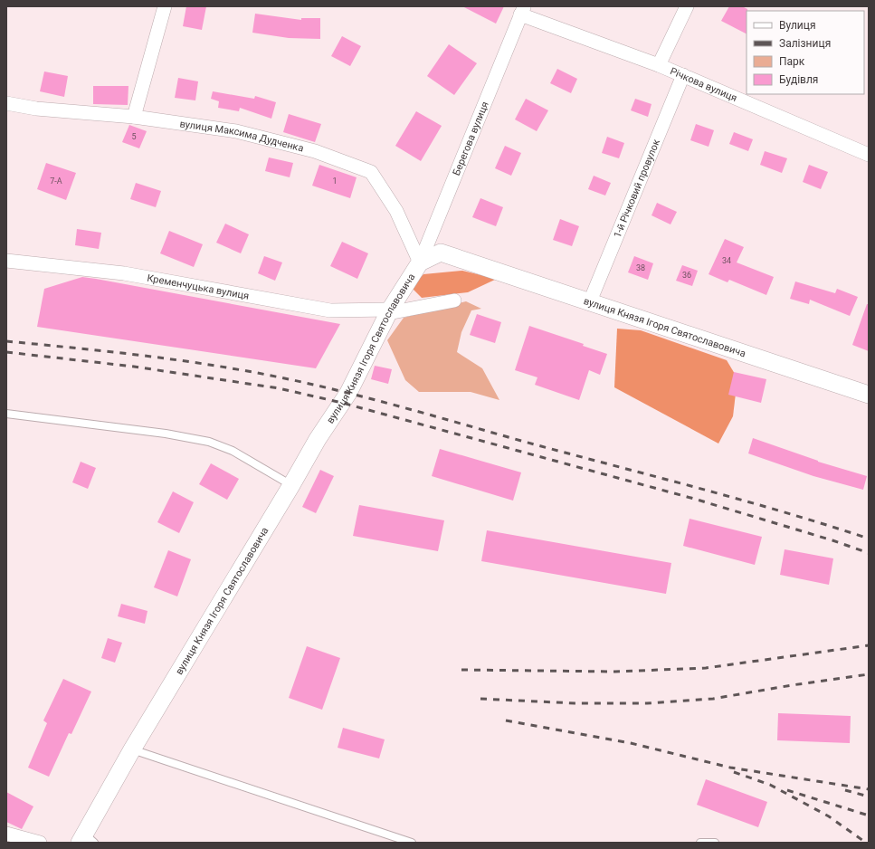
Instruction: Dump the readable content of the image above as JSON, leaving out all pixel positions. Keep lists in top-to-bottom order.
{
  "streets": {
    "street": [
      "Річкова вулиця",
      "вулиця Максима Дудченка",
      "Берегова вулиця",
      "1-й Річковий провулок",
      "Кременчуцька вулиця",
      "вулиця Князя Ігоря Святославовича"
    ]
  },
  "crossings": [
    ["Річкова вулиця", "Берегова вулиця"],
    ["Річкова вулиця", "1-й Річковий провулок"],
    ["вулиця Максима Дудченка", "Берегова вулиця"],
    ["вулиця Максима Дудченка", "вулиця Князя Ігоря Святославовича"],
    ["Берегова вулиця", "вулиця Князя Ігоря Святославовича"],
    ["1-й Річковий провулок", "вулиця Князя Ігоря Святославовича"],
    ["Кременчуцька вулиця", "вулиця Князя Ігоря Святославовича"]
  ],
  "house_numbers": [
    "5",
    "7-А",
    "1",
    "34",
    "38",
    "36"
  ],
  "legend": [
    "Вулиця",
    "Залізниця",
    "Парк",
    "Будівля"
  ]
}
